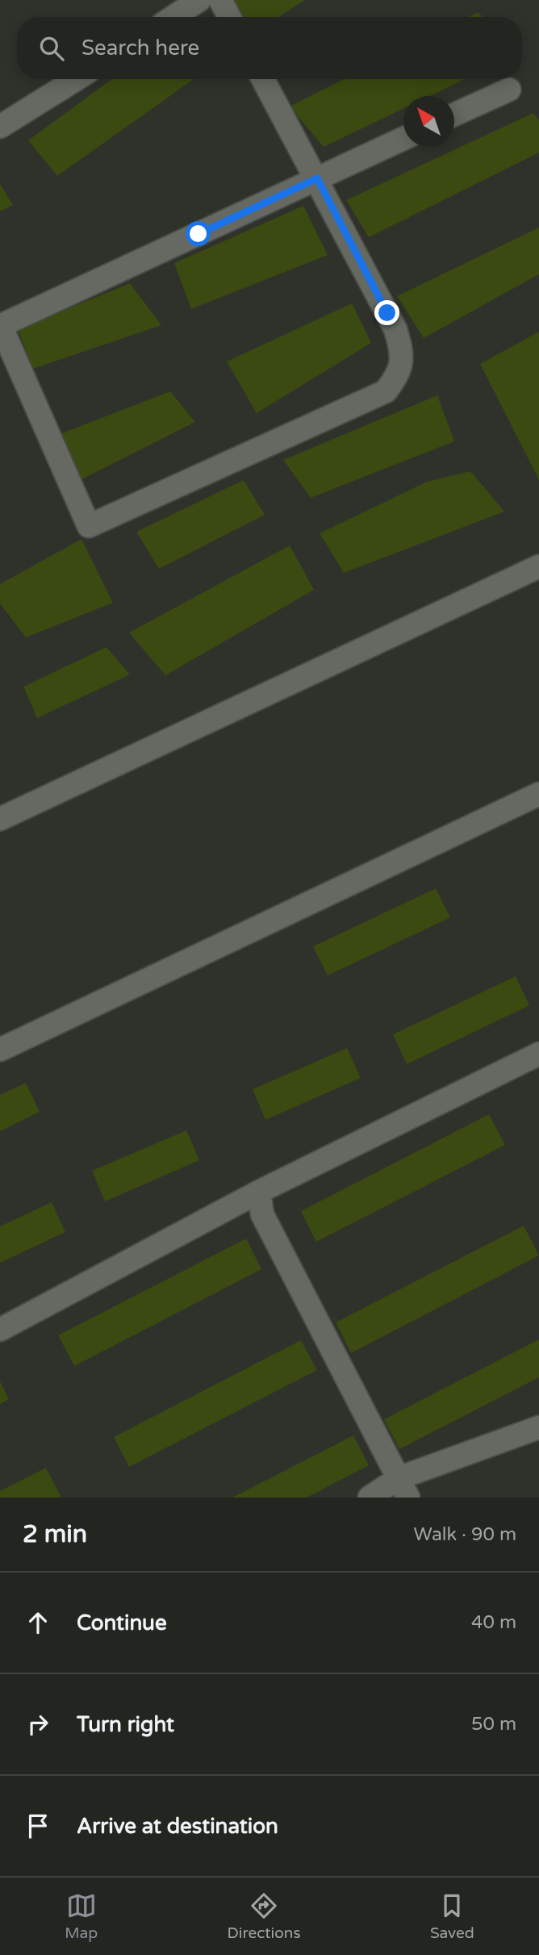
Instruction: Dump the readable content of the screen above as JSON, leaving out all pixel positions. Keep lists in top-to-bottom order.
{
  "north": "top left",
  "page": {
    "search": "Search here",
    "heading": ["2 min", "Walk · 90 m"],
    "list": [
      ["Continue", "40 m"],
      ["Turn right", "50 m"],
      "Arrive at destination"
    ],
    "nav": ["Map", "Directions", "Saved"]
  }
}
